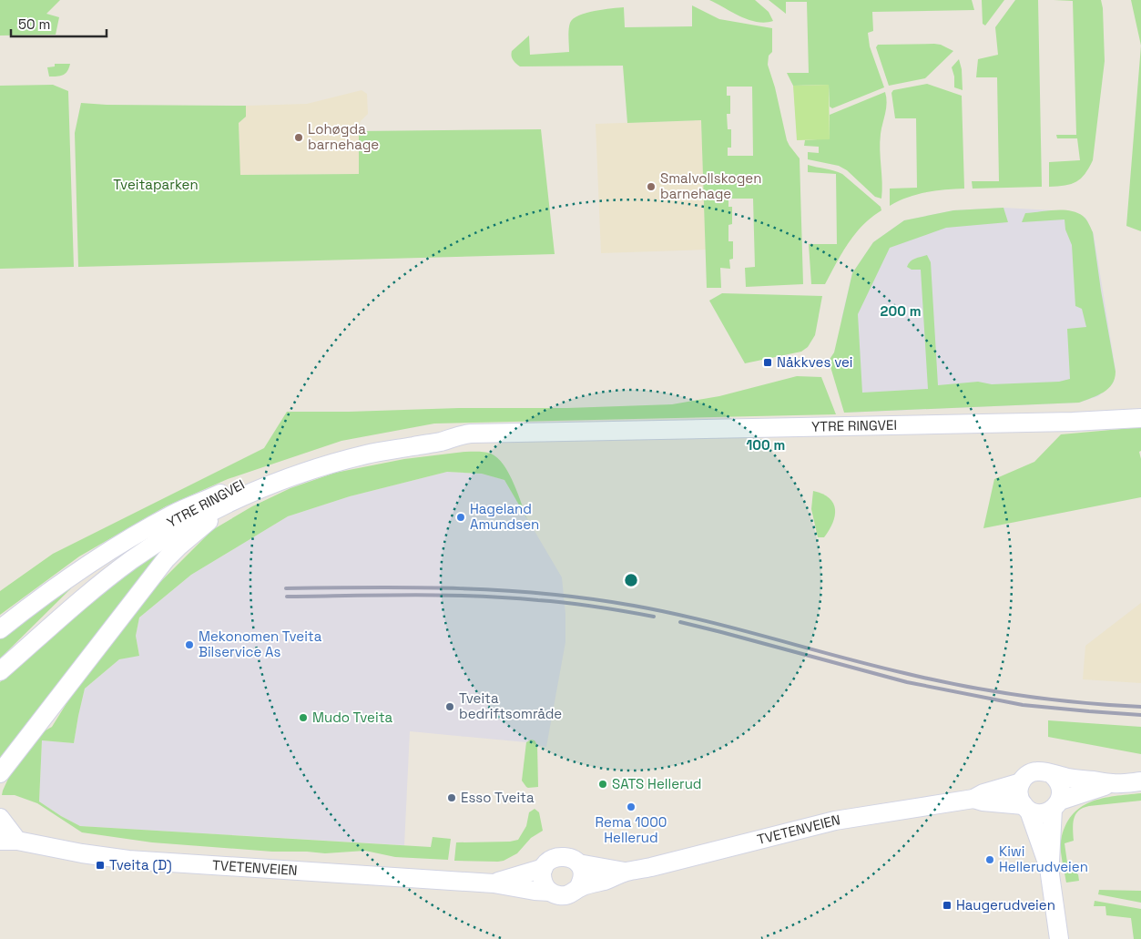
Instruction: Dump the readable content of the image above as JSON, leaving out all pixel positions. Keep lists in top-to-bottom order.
{
  "streets": {
    "main road": ["YTRE RINGVEI", "TVETENVEIEN"]
  },
  "parks": ["Tveitaparken"],
  "places": {
    "other": [
      "Lohøgda barnehage",
      "Smalvollskogen barnehage",
      "Hageland Amundsen",
      "Mekonomen Tveita Bilservice As",
      "Tveita bedriftsområde",
      "Mudo Tveita",
      "SATS Hellerud",
      "Esso Tveita",
      "Rema 1000 Hellerud",
      "Kiwi Hellerudveien"
    ],
    "transit": ["Nåkkves vei", "Tveita (D)", "Haugerudveien"]
  },
  "scale_bar": "50 m",
  "rings": ["200 m", "100 m"]
}
